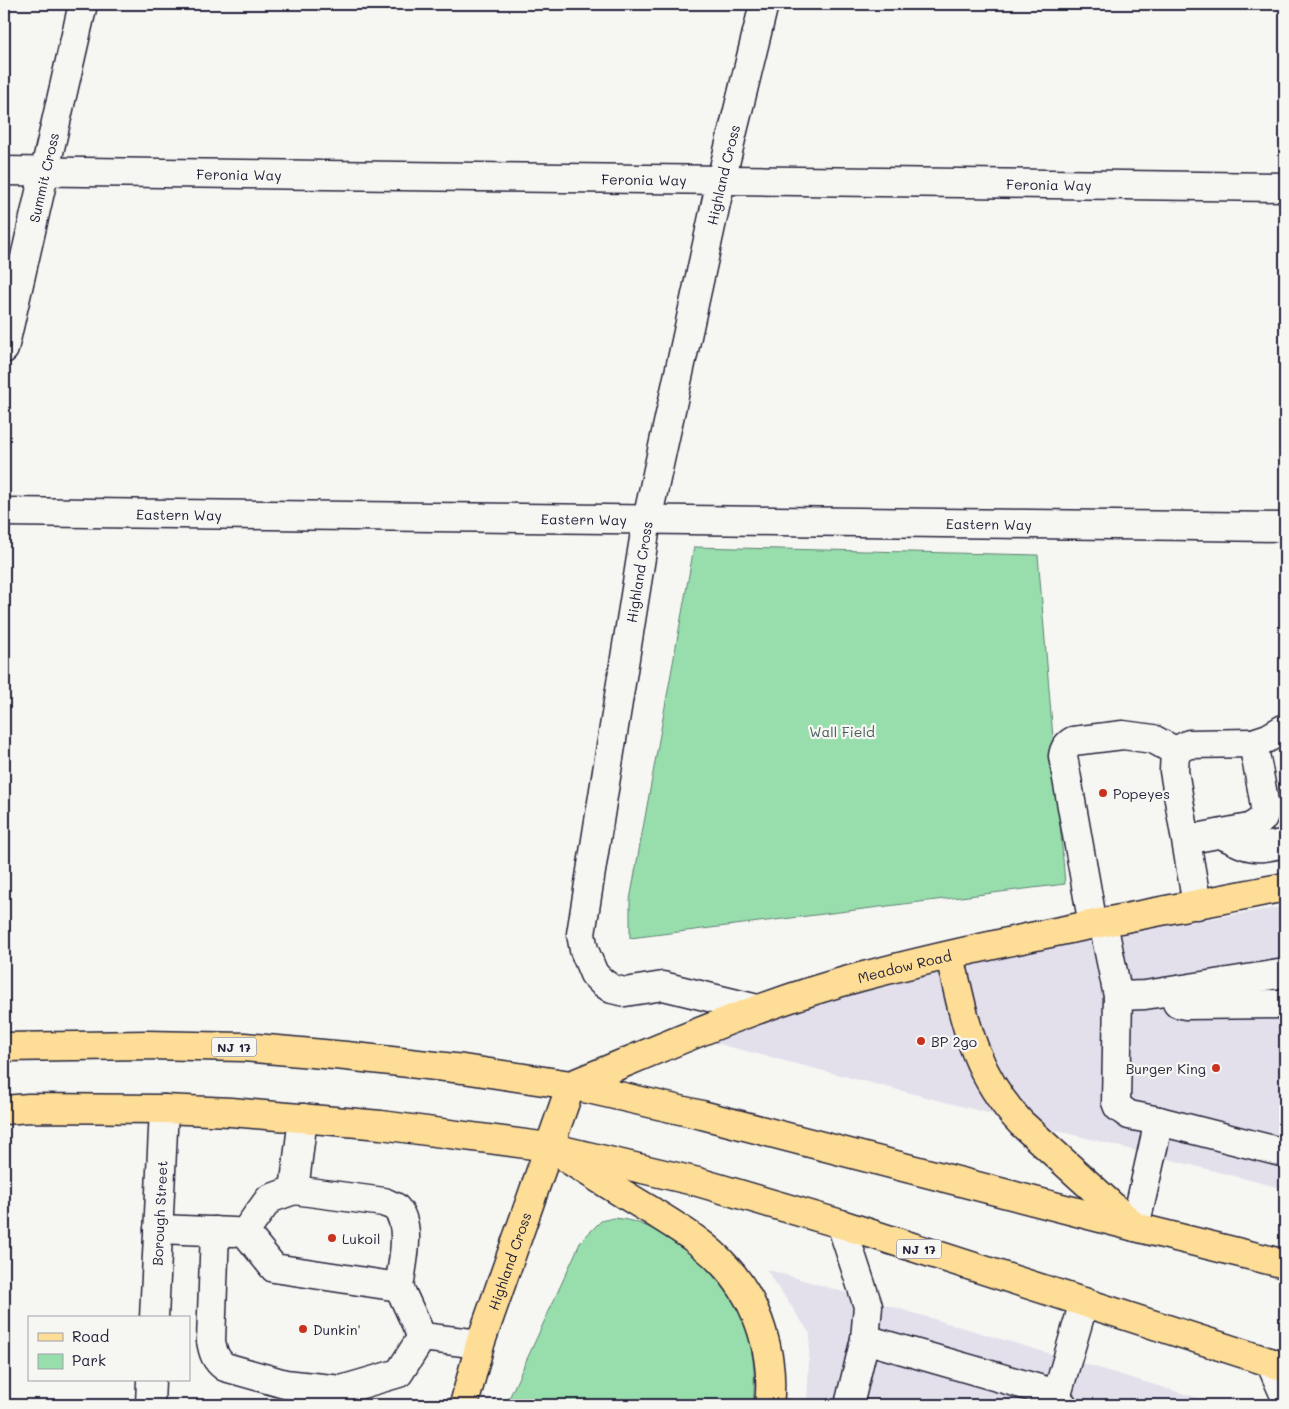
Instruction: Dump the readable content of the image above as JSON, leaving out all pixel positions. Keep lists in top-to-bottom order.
{
  "streets": {
    "main road": ["Highland Cross", "Meadow Road", "NJ 17"],
    "street": [
      "Feronia Way",
      "Summit Cross",
      "Eastern Way",
      "Borough Street"
    ]
  },
  "crossings": [
    ["Feronia Way", "Highland Cross"],
    ["Feronia Way", "Summit Cross"],
    ["Highland Cross", "Eastern Way"],
    ["Highland Cross", "Meadow Road"],
    ["Highland Cross", "NJ 17"],
    ["Meadow Road", "NJ 17"],
    ["NJ 17", "Borough Street"]
  ],
  "parks": ["Wall Field"],
  "places": [
    "Popeyes",
    "BP 2go",
    "Burger King",
    "Lukoil",
    "Dunkin'"
  ],
  "legend": ["Road", "Park"]
}
